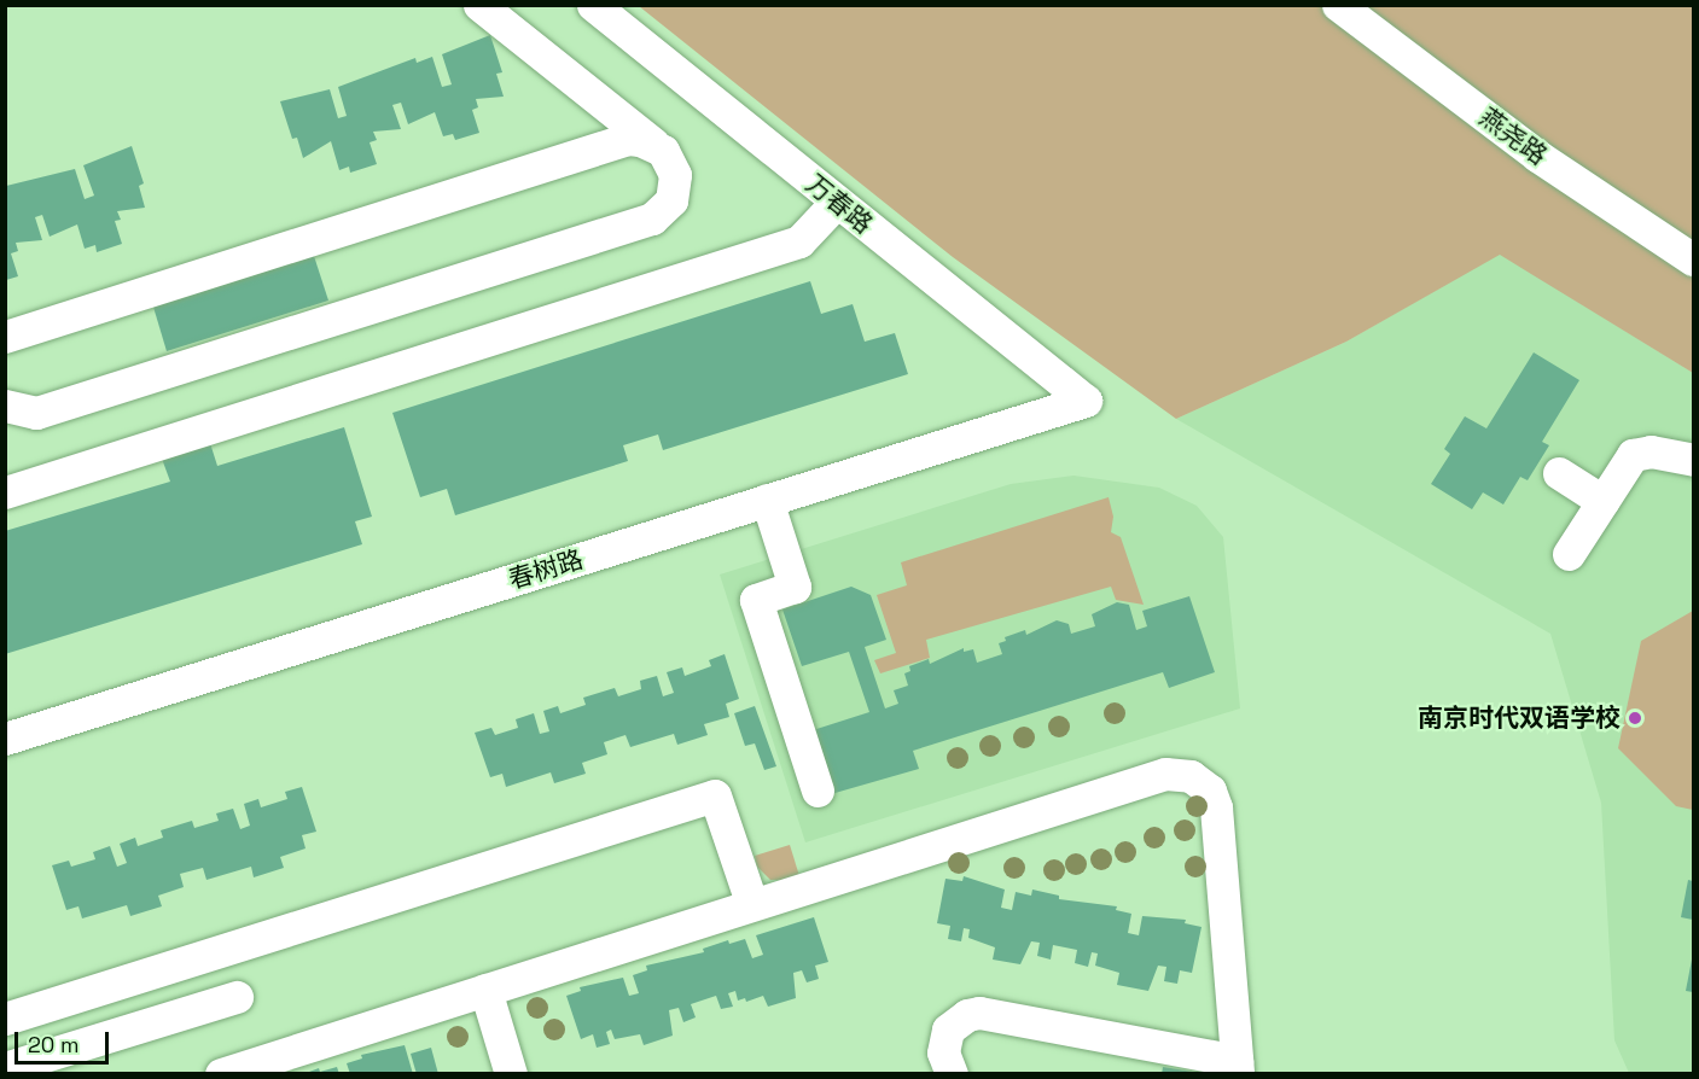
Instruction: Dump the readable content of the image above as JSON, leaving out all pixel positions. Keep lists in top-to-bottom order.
{
  "streets": {
    "street": ["燕尧路", "万春路", "春树路"]
  },
  "crossings": [
    ["万春路", "春树路"]
  ],
  "places": ["南京时代双语学校"],
  "scale_bar": "20 m"
}
